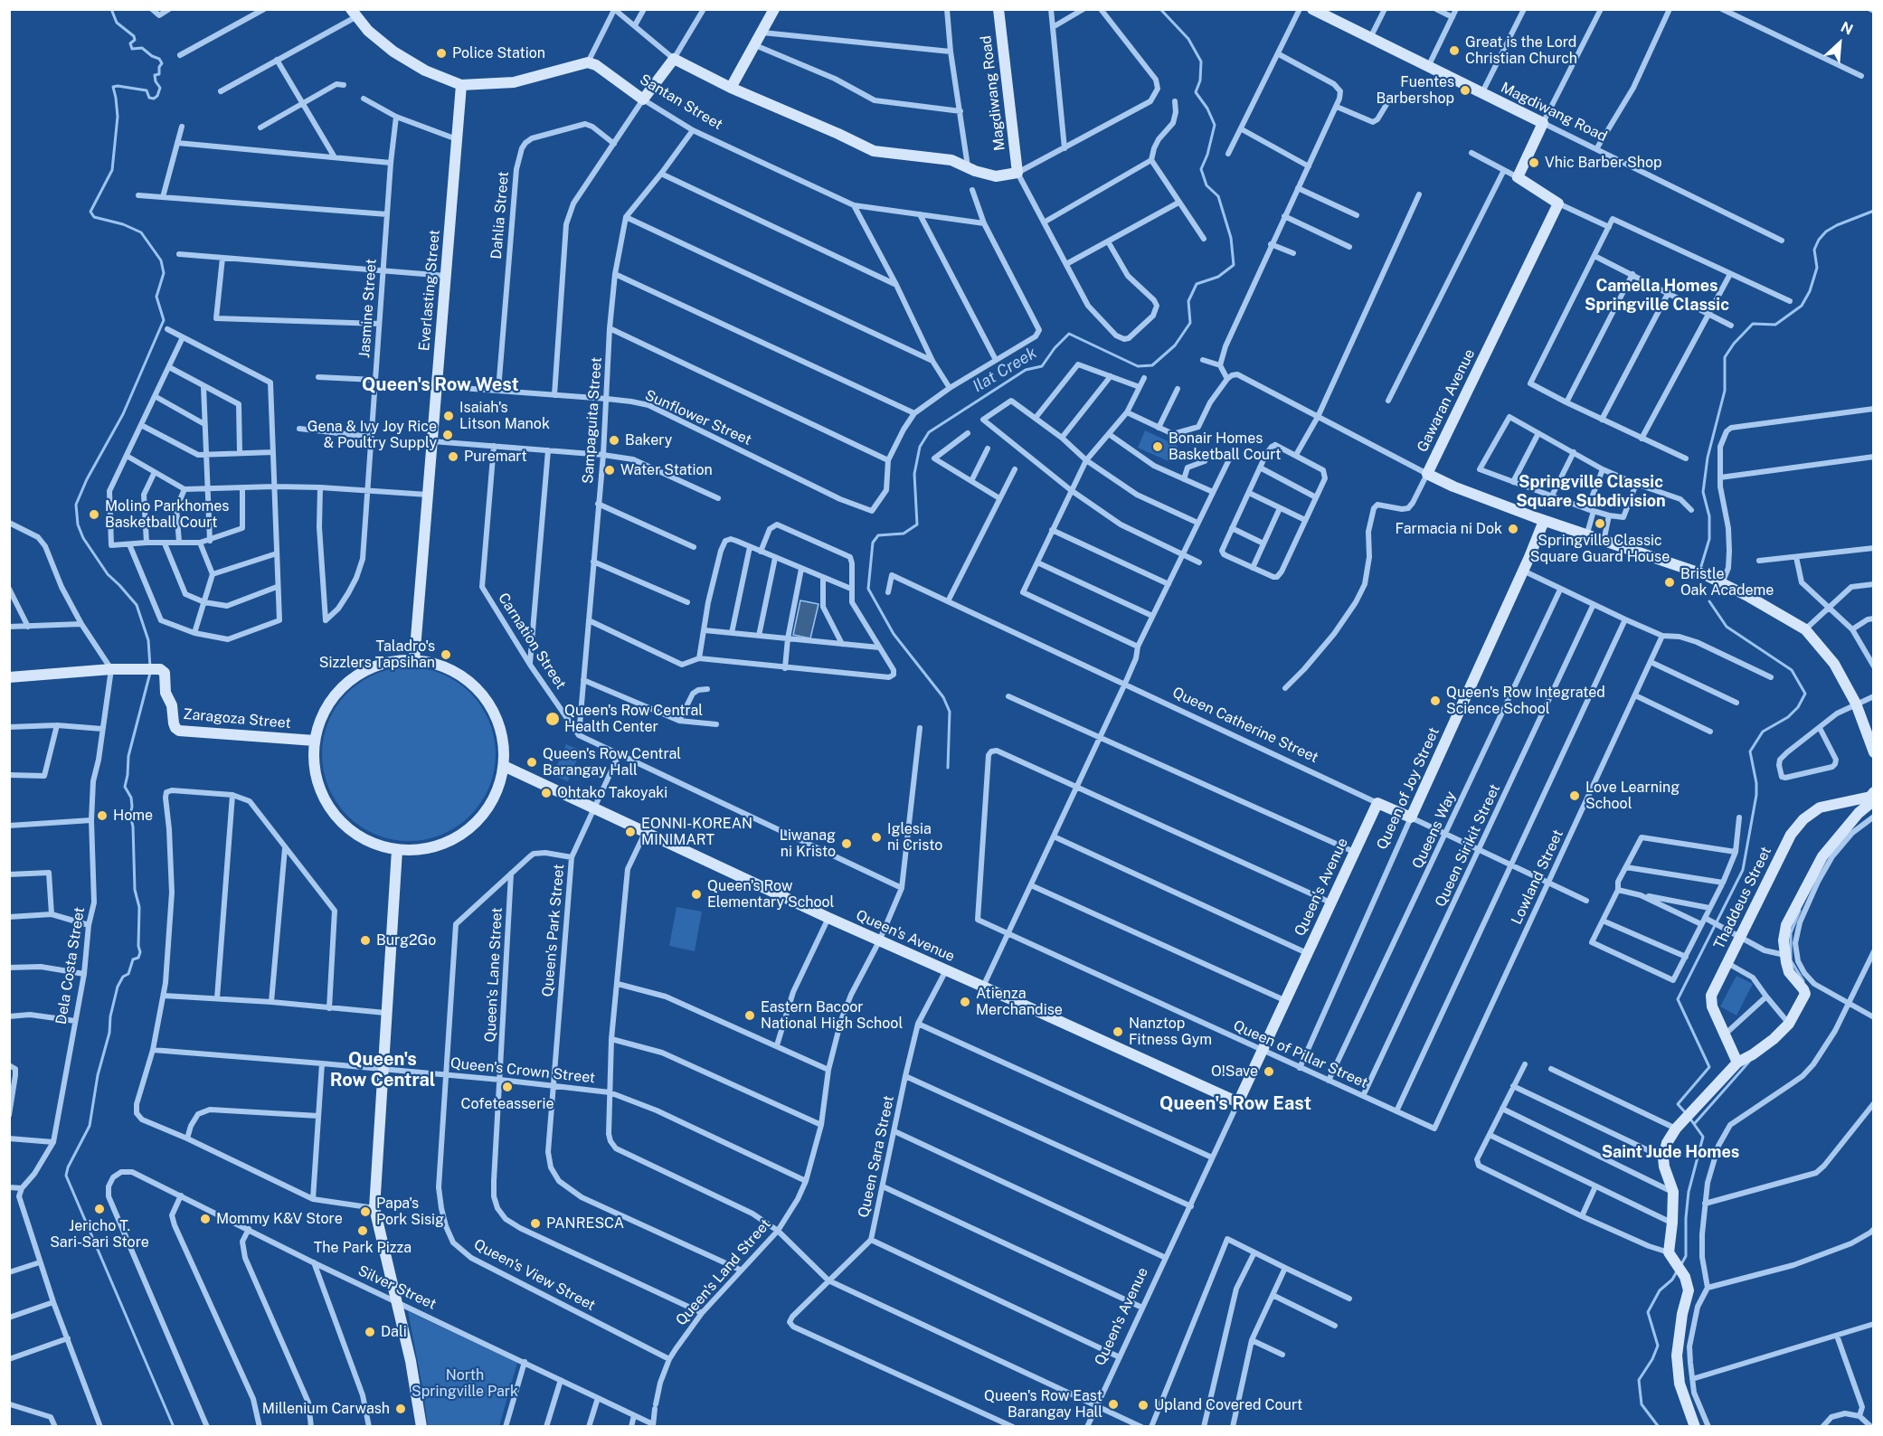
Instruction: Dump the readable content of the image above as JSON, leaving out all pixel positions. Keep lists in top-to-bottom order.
{
  "streets": {
    "street": [
      "Magdiwang Road",
      "Santan Street",
      "Dahlia Street",
      "Everlasting Street",
      "Jasmine Street",
      "Gawaran Avenue",
      "Sunflower Street",
      "Sampaguita Street",
      "Carnation Street",
      "Zaragoza Street",
      "Queen Catherine Street",
      "Queen of Joy Street",
      "Queens Way",
      "Queen Sirikit Street",
      "Lowland Street",
      "Queen's Avenue",
      "Thaddeus Street",
      "Queen's Park Street",
      "Dela Costa Street",
      "Queen's Lane Street",
      "Queen of Pillar Street",
      "Queen's Crown Street",
      "Queen Sara Street",
      "Queen's Land Street",
      "Queen's View Street",
      "Silver Street"
    ]
  },
  "crossings": [
    ["Santan Street", "Sampaguita Street"],
    ["Dahlia Street", "Sunflower Street"],
    ["Everlasting Street", "Sunflower Street"],
    ["Everlasting Street", "Zaragoza Street"],
    ["Everlasting Street", "Queen's Avenue"],
    ["Gawaran Avenue", "Queen of Joy Street"],
    ["Sunflower Street", "Sampaguita Street"],
    ["Sampaguita Street", "Carnation Street"],
    ["Carnation Street", "Queen's Park Street"],
    ["Carnation Street", "Queen's Land Street"],
    ["Zaragoza Street", "Queen's Avenue"],
    ["Zaragoza Street", "Dela Costa Street"],
    ["Queen Catherine Street", "Queen of Joy Street"],
    ["Queen Catherine Street", "Queens Way"],
    ["Queen Catherine Street", "Queen Sirikit Street"],
    ["Queen Catherine Street", "Lowland Street"],
    ["Queen Catherine Street", "Queen's Avenue"],
    ["Queen of Joy Street", "Queen of Pillar Street"],
    ["Queens Way", "Queen of Pillar Street"],
    ["Queen Sirikit Street", "Queen of Pillar Street"],
    ["Lowland Street", "Queen of Pillar Street"],
    ["Queen's Avenue", "Queen's Park Street"],
    ["Queen's Avenue", "Queen of Pillar Street"],
    ["Queen's Avenue", "Queen Sara Street"],
    ["Queen's Avenue", "Queen's Land Street"],
    ["Queen's Park Street", "Queen's Crown Street"],
    ["Queen's Park Street", "Queen's Land Street"],
    ["Queen's Lane Street", "Queen's Crown Street"],
    ["Queen's Lane Street", "Queen's Land Street"],
    ["Queen's Lane Street", "Queen's View Street"],
    ["Queen's Crown Street", "Queen's Land Street"],
    ["Queen's Crown Street", "Queen's View Street"],
    ["Queen's Land Street", "Queen's View Street"],
    ["Queen's Land Street", "Silver Street"]
  ],
  "districts": [
    "Camella Homes Springville Classic",
    "Queen's Row West",
    "Springville Classic Square Subdivision",
    "Queen's Row Central",
    "Queen's Row East",
    "Saint Jude Homes"
  ],
  "water": ["Ilat Creek"],
  "parks": ["North Springville Park"],
  "places": [
    "Great is the Lord Christian Church",
    "Police Station",
    "Fuentes Barbershop",
    "Vhic Barber Shop",
    "Isaiah's Litson Manok",
    "Gena & Ivy Joy Rice & Poultry Supply",
    "Bakery",
    "Bonair Homes Basketball Court",
    "Puremart",
    "Water Station",
    "Molino Parkhomes Basketball Court",
    "Springville Classic Square Guard House",
    "Farmacia ni Dok",
    "Bristle Oak Academe",
    "Taladro's Sizzlers Tapsihan",
    "Queen's Row Integrated Science School",
    "Queen's Row Central Health Center",
    "Queen's Row Central Barangay Hall",
    "Ohtako Takoyaki",
    "Love Learning School",
    "Home",
    "EONNI-KOREAN MINIMART",
    "Iglesia ni Cristo",
    "Liwanag ni Kristo",
    "Queen's Row Elementary School",
    "Burg2Go",
    "Atienza Merchandise",
    "Eastern Bacoor National High School",
    "Nanztop Fitness Gym",
    "O!Save",
    "Cofeteasserie",
    "Jericho T. Sari-Sari Store",
    "Papa's Pork Sisig",
    "Mommy K&V Store",
    "PANRESCA",
    "The Park Pizza",
    "Dali",
    "Queen's Row East Barangay Hall",
    "Upland Covered Court",
    "Millenium Carwash"
  ],
  "north": "top right"
}
